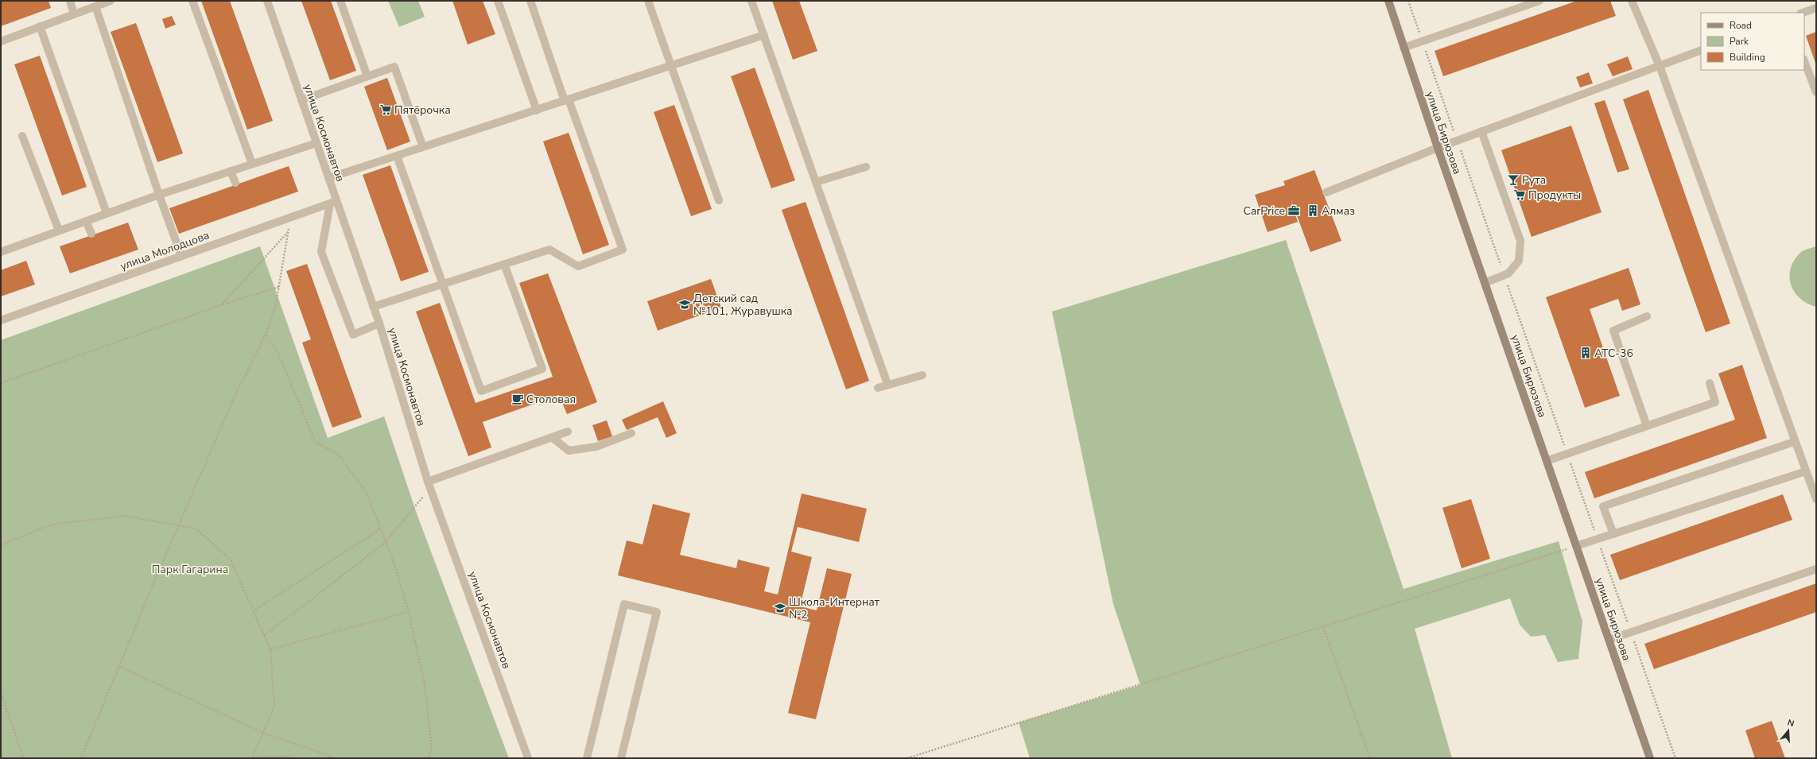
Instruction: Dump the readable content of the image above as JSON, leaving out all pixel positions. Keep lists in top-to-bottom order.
{
  "streets": {
    "main road": ["улица Бирюзова"],
    "street": ["улица Космонавтов", "улица Молодцова"]
  },
  "crossings": [
    ["улица Космонавтов", "улица Молодцова"]
  ],
  "parks": ["Парк Гагарина"],
  "places": {
    "supermarket": ["Пятёрочка", "Продукты"],
    "bar": ["Рута"],
    "office": ["CarPrice"],
    "building": ["Алмаз", "АТС-36"],
    "school or university": ["Детский сад №101, Журавушка", "Школа-Интернат №2"],
    "cafe": ["Столовая"]
  },
  "legend": ["Road", "Park", "Building"],
  "north": "top"
}
